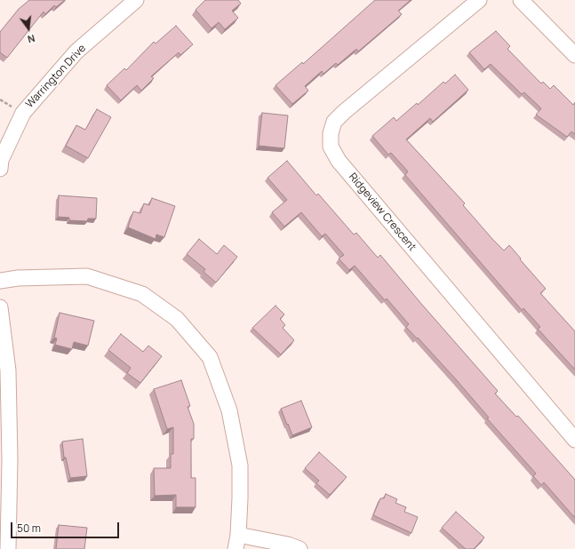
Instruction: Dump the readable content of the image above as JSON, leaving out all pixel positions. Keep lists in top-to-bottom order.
{
  "streets": {
    "street": ["Warrington Drive", "Ridgeview Crescent"]
  },
  "scale_bar": "50 m",
  "north": "bottom"
}
